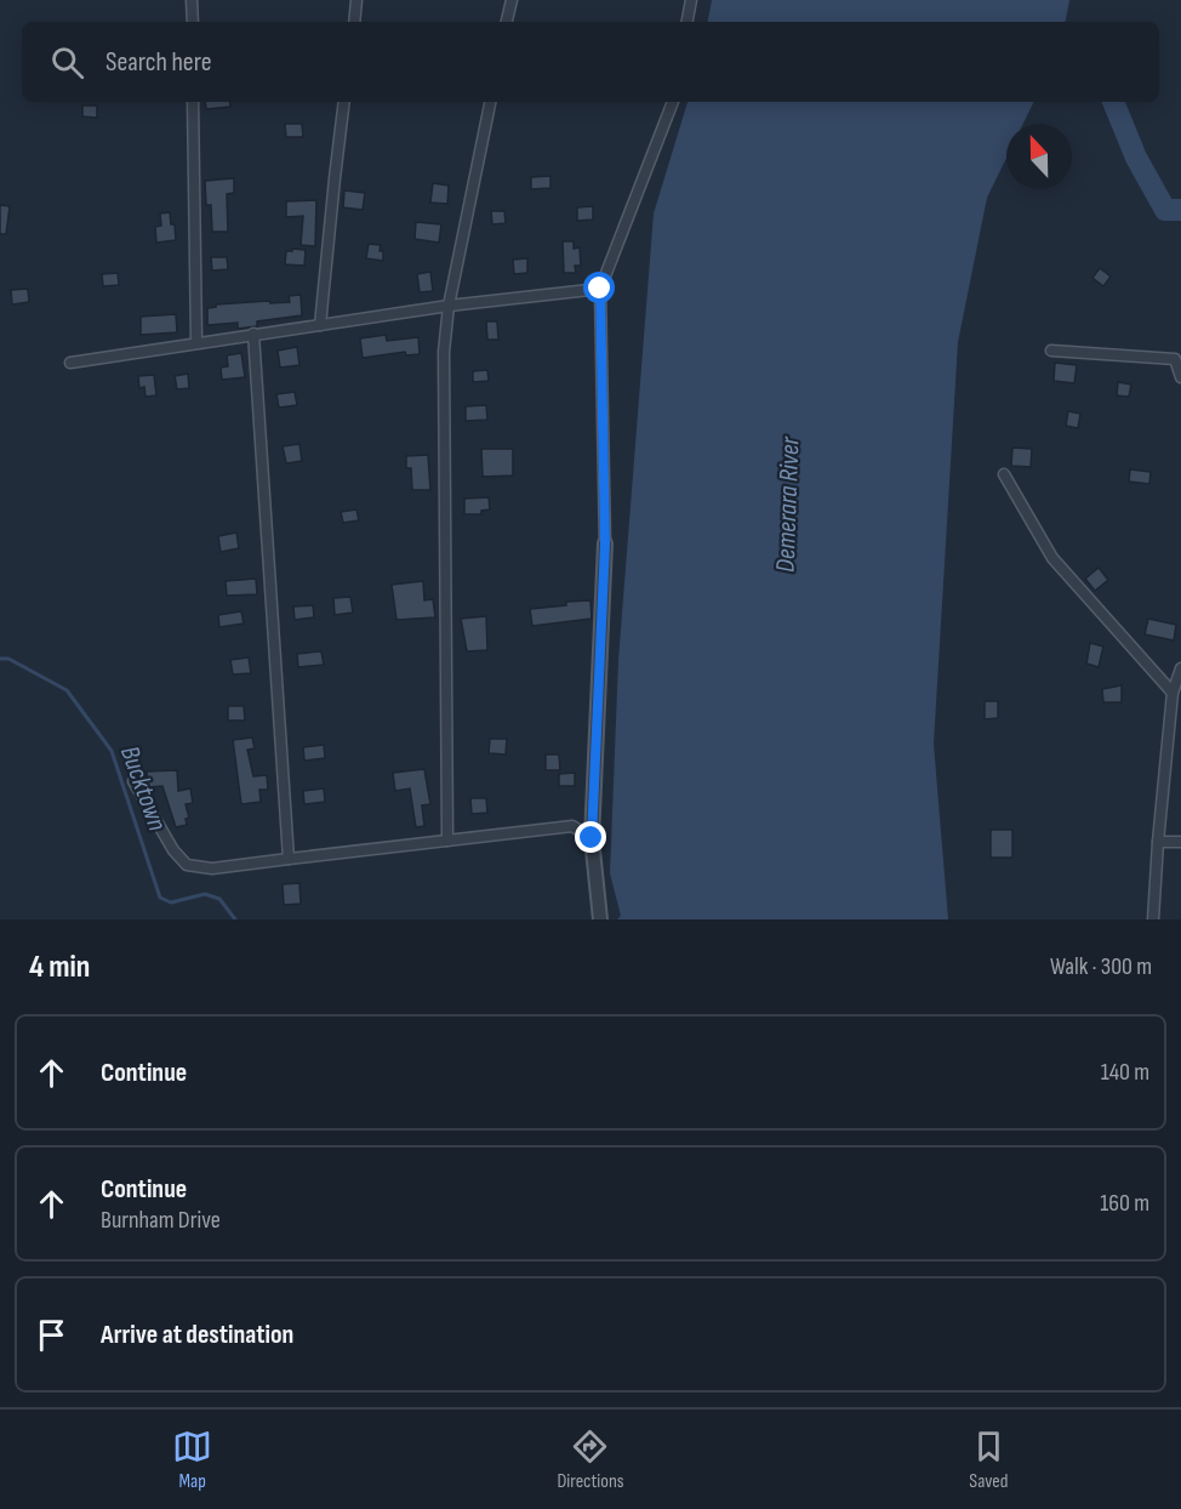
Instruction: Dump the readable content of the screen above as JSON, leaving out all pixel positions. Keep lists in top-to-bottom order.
{
  "water": ["Demerara River", "Bucktown"],
  "north": "top",
  "page": {
    "search": "Search here",
    "heading": ["4 min", "Walk · 300 m"],
    "list": [
      ["Continue", "140 m"],
      ["Continue", "Burnham Drive", "160 m"],
      "Arrive at destination"
    ],
    "nav": ["Map", "Directions", "Saved"]
  }
}
